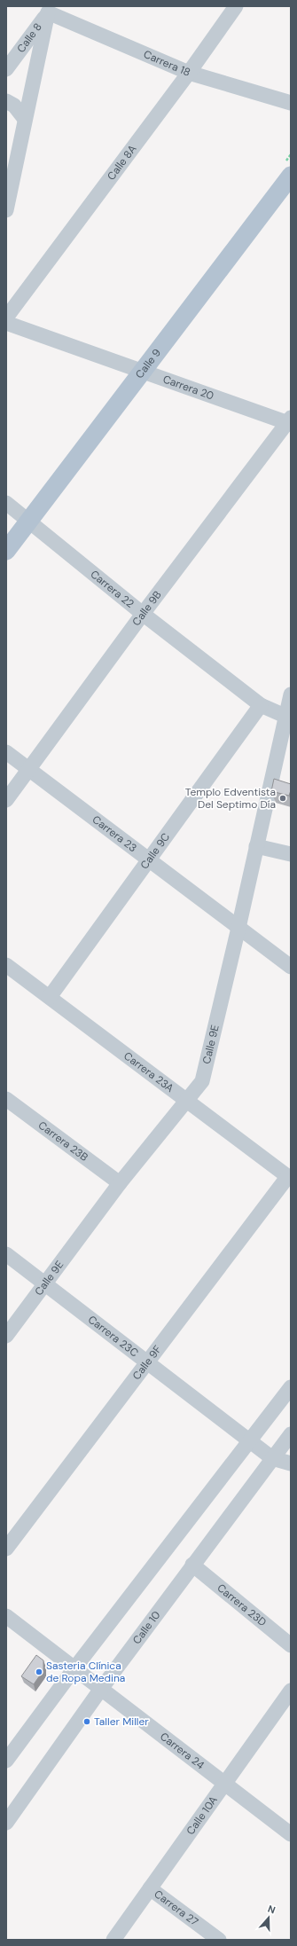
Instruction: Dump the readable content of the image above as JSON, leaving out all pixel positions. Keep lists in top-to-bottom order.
{
  "streets": {
    "main road": ["Calle 9"],
    "street": [
      "Calle 8",
      "Carrera 18",
      "Calle 8A",
      "Carrera 20",
      "Carrera 22",
      "Calle 9B",
      "Carrera 23",
      "Calle 9C",
      "Calle 9E",
      "Carrera 23A",
      "Carrera 23B",
      "Carrera 23C",
      "Calle 9F",
      "Carrera 23D",
      "Calle 10",
      "Carrera 24",
      "Calle 10A",
      "Carrera 27"
    ]
  },
  "crossings": [
    ["Calle 8", "Carrera 18"],
    ["Carrera 18", "Calle 8A"],
    ["Calle 9", "Carrera 20"],
    ["Calle 9", "Carrera 22"],
    ["Carrera 20", "Calle 9B"],
    ["Carrera 22", "Calle 9B"],
    ["Carrera 22", "Calle 9C"],
    ["Carrera 22", "Calle 9E"],
    ["Calle 9B", "Carrera 23"],
    ["Carrera 23", "Calle 9C"],
    ["Carrera 23", "Calle 9E"],
    ["Calle 9C", "Carrera 23A"],
    ["Calle 9E", "Carrera 23A"],
    ["Calle 9E", "Carrera 23B"],
    ["Calle 9E", "Carrera 23C"],
    ["Carrera 23A", "Calle 9F"],
    ["Carrera 23C", "Calle 9F"],
    ["Carrera 23C", "Calle 10"],
    ["Carrera 23D", "Calle 10"],
    ["Calle 10", "Carrera 24"],
    ["Carrera 24", "Calle 10A"],
    ["Calle 10A", "Carrera 27"]
  ],
  "places": ["Templo Edventista Del Septimo Día", "Sasteria Clínica de Ropa Medina", "Taller Miller"],
  "north": "top"
}
